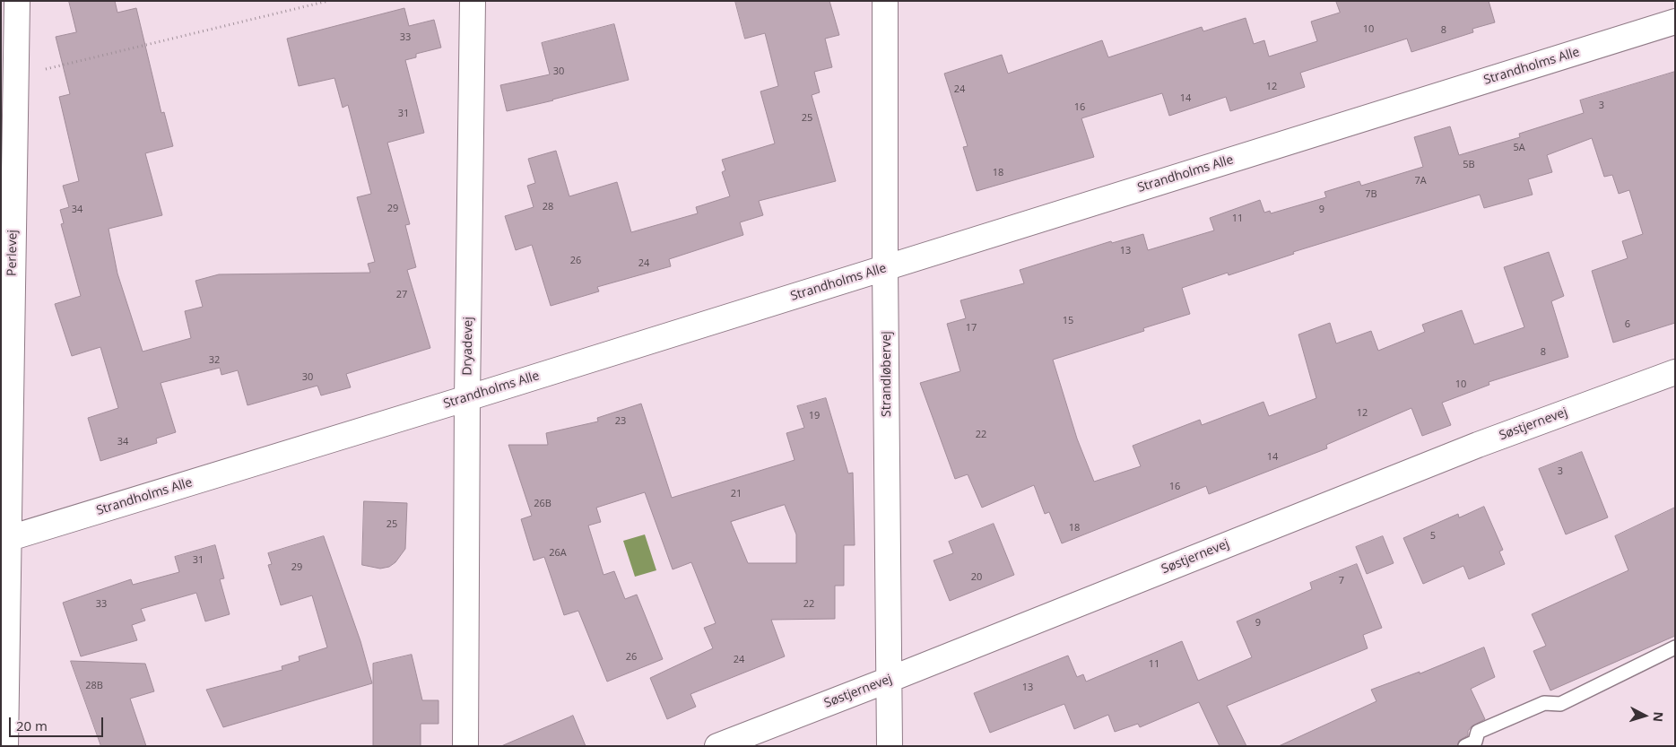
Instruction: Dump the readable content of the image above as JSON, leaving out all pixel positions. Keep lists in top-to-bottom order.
{
  "streets": {
    "street": [
      "Strandholms Alle",
      "Perlevej",
      "Dryadevej",
      "Strandløbervej",
      "Søstjernevej"
    ]
  },
  "crossings": [
    ["Strandholms Alle", "Perlevej"],
    ["Strandholms Alle", "Dryadevej"],
    ["Strandholms Alle", "Strandløbervej"],
    ["Strandløbervej", "Søstjernevej"]
  ],
  "house_numbers": [
    "10",
    "8",
    "33",
    "30",
    "12",
    "24",
    "14",
    "3",
    "16",
    "31",
    "25",
    "5A",
    "5B",
    "18",
    "7A",
    "7B",
    "28",
    "29",
    "34",
    "9",
    "11",
    "13",
    "26",
    "24",
    "27",
    "15",
    "6",
    "17",
    "8",
    "32",
    "30",
    "10",
    "12",
    "19",
    "23",
    "22",
    "34",
    "14",
    "3",
    "16",
    "21",
    "26B",
    "25",
    "18",
    "5",
    "26A",
    "31",
    "29",
    "20",
    "7",
    "33",
    "22",
    "9",
    "26",
    "24",
    "11",
    "28B",
    "13"
  ],
  "scale_bar": "20 m",
  "north": "right"
}
